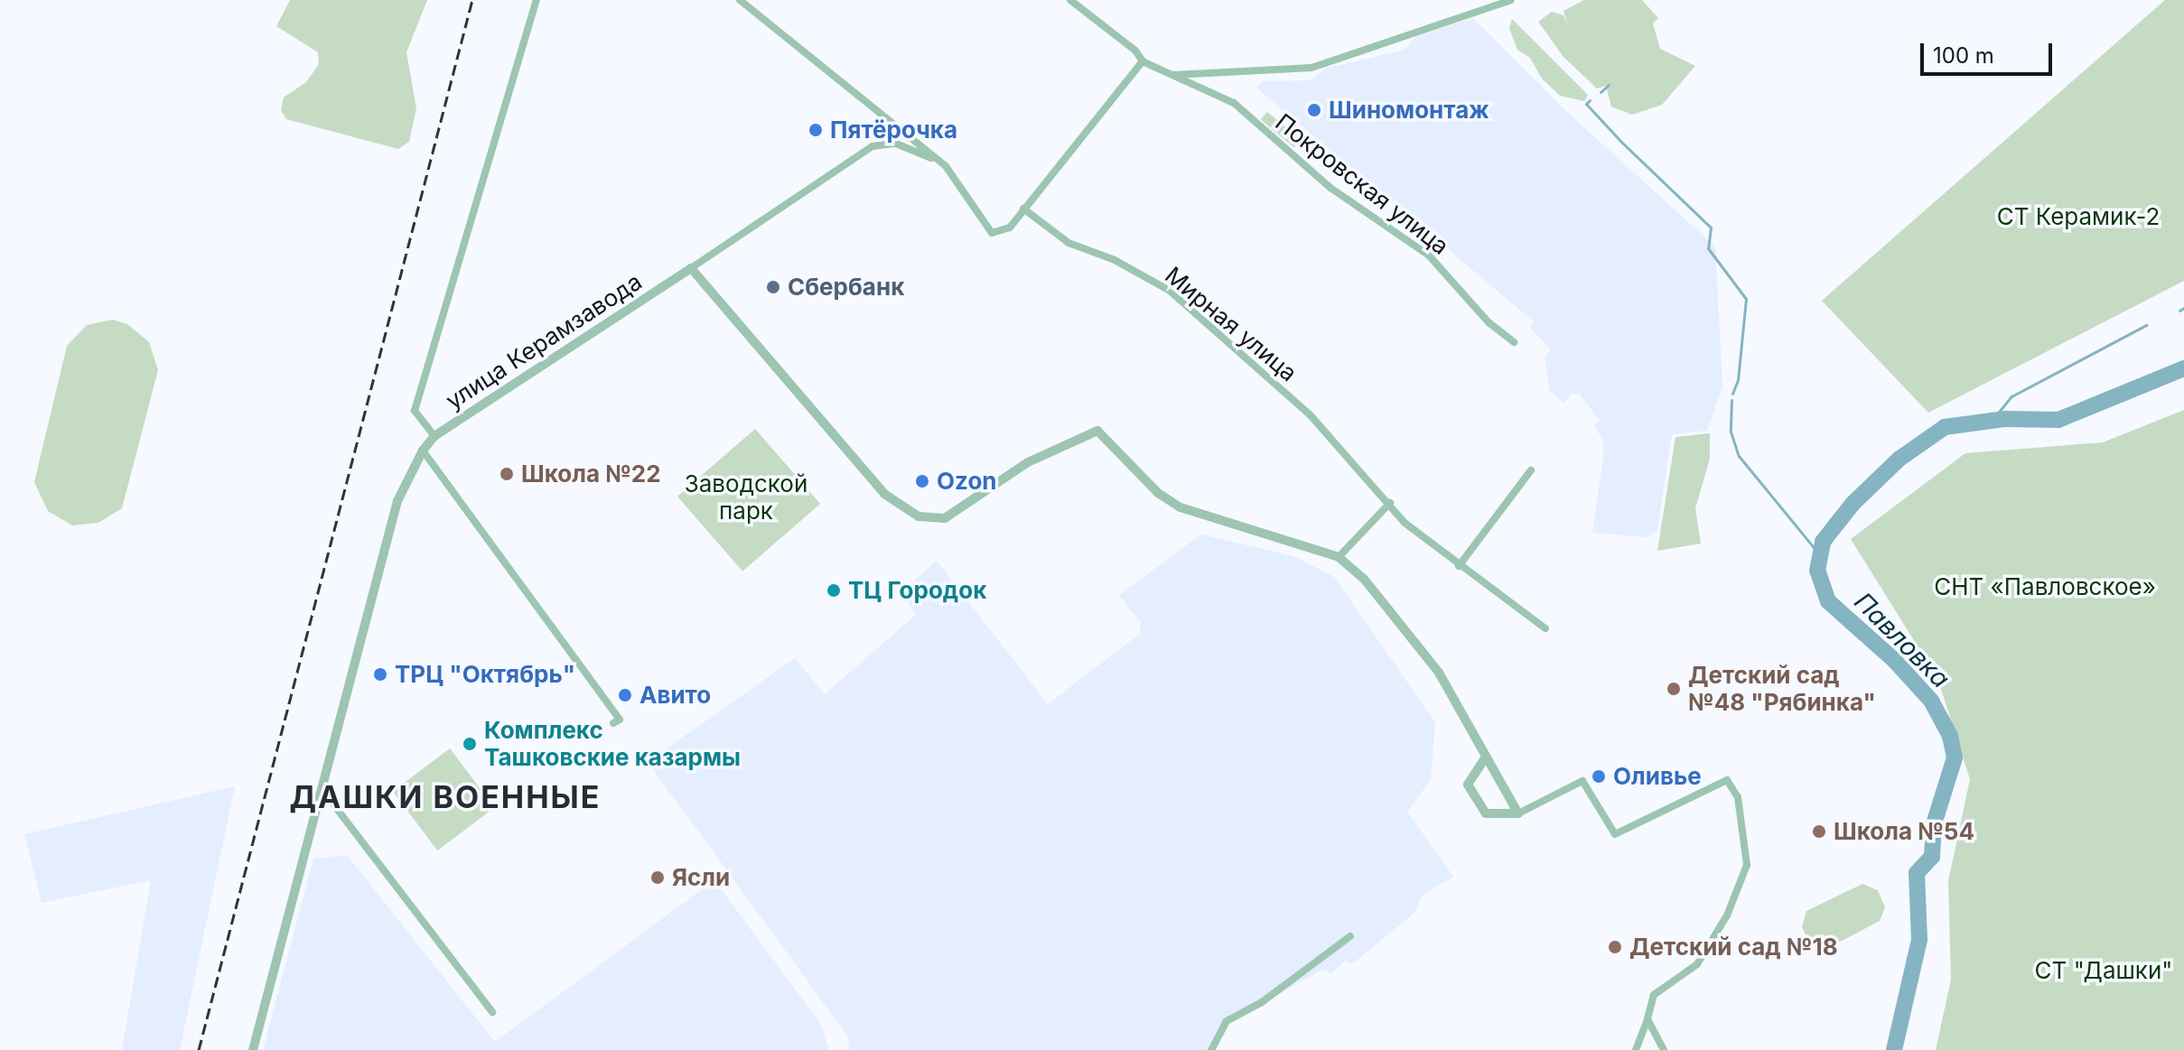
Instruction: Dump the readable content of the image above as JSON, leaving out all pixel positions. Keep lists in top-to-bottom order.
{
  "streets": {
    "street": ["Покровская улица", "Мирная улица", "улица Керамзавода"]
  },
  "districts": ["ДАШКИ ВОЕННЫЕ"],
  "water": ["Павловка"],
  "parks": [
    "СТ Керамик-2",
    "Заводской парк",
    "СНТ «Павловское»",
    "СТ \"Дашки\""
  ],
  "places": [
    "Шиномонтаж",
    "Пятёрочка",
    "Сбербанк",
    "Школа №22",
    "Ozon",
    "ТЦ Городок",
    "ТРЦ \"Октябрь\"",
    "Детский сад №48 \"Рябинка\"",
    "Авито",
    "Комплекс Ташковские казармы",
    "Оливье",
    "Школа №54",
    "Ясли",
    "Детский сад №18"
  ],
  "scale_bar": "100 m"
}
